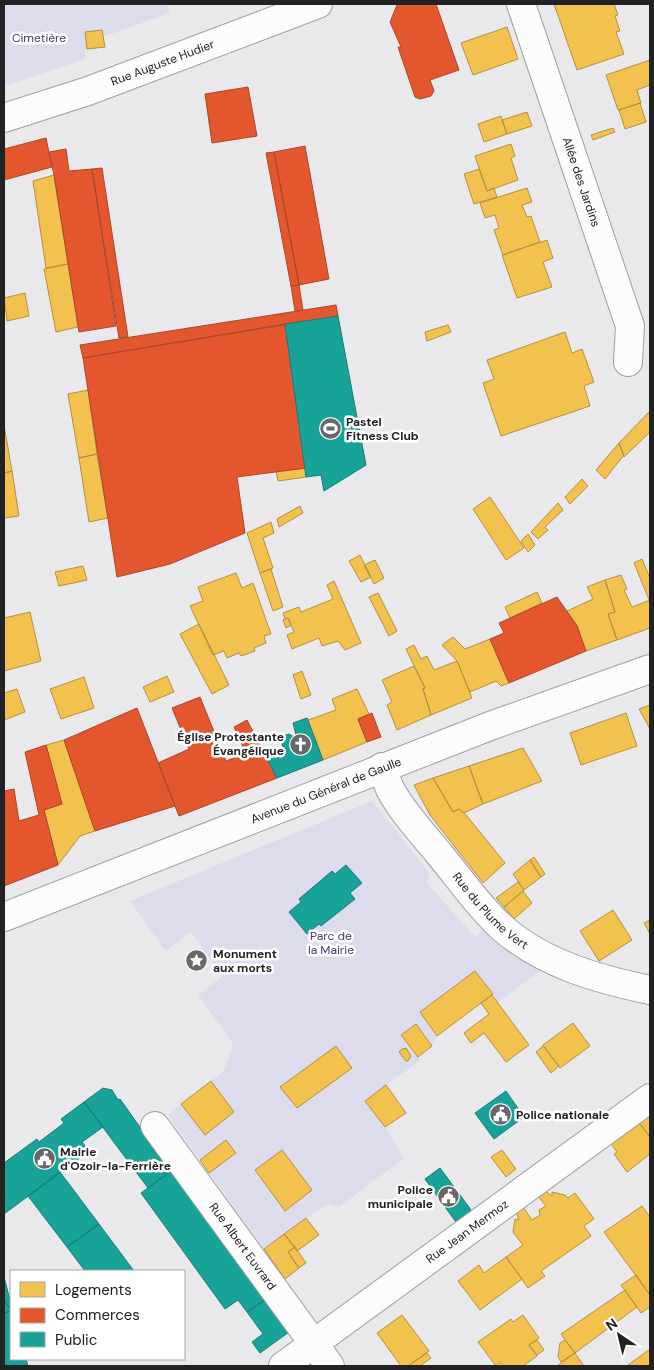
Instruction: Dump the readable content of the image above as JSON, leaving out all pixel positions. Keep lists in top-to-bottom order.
{
  "streets": {
    "street": [
      "Rue Auguste Hudier",
      "Allée des Jardins",
      "Avenue du Général de Gaulle",
      "Rue du Plume Vert",
      "Rue Jean Mermoz",
      "Rue Albert Euvrard"
    ]
  },
  "crossings": [
    ["Avenue du Général de Gaulle", "Rue du Plume Vert"],
    ["Rue Jean Mermoz", "Rue Albert Euvrard"]
  ],
  "parks": ["Cimetière", "Parc de la Mairie"],
  "places": {
    "sports": ["Pastel Fitness Club"],
    "church": ["Église Protestante Évangélique"],
    "place": ["Monument aux morts"],
    "public building": ["Police nationale", "Mairie d'Ozoir-la-Ferrière", "Police municipale"]
  },
  "legend": ["Logements", "Commerces", "Public"],
  "north": "top left"
}
